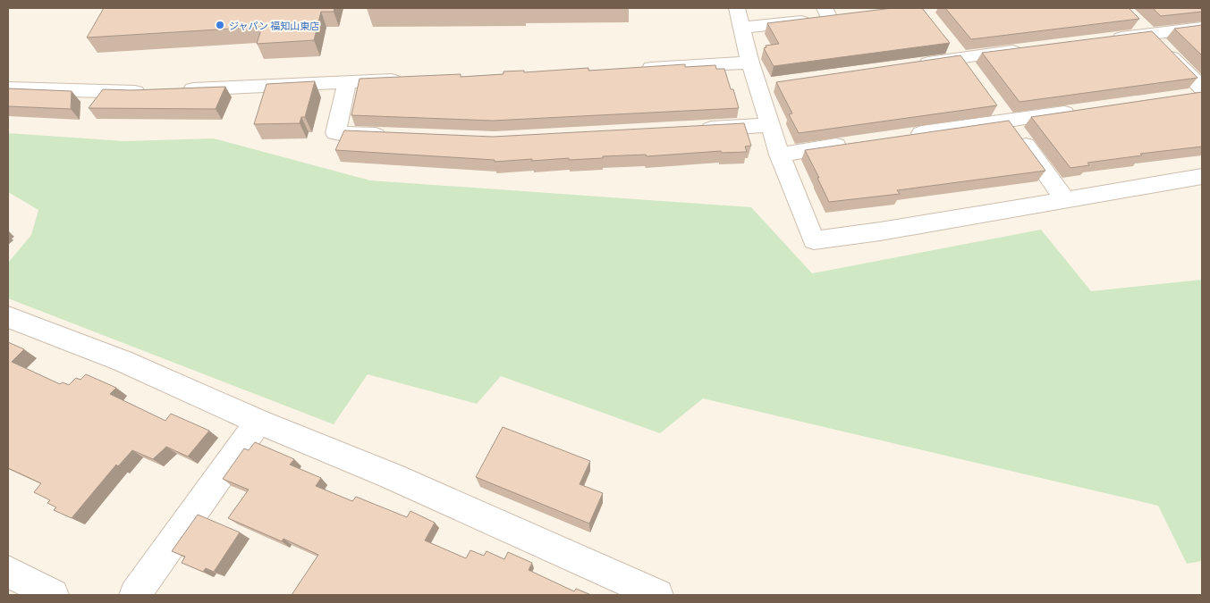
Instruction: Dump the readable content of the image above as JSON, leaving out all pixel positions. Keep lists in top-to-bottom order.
{
  "places": ["ジャパン 福知山東店"]
}
